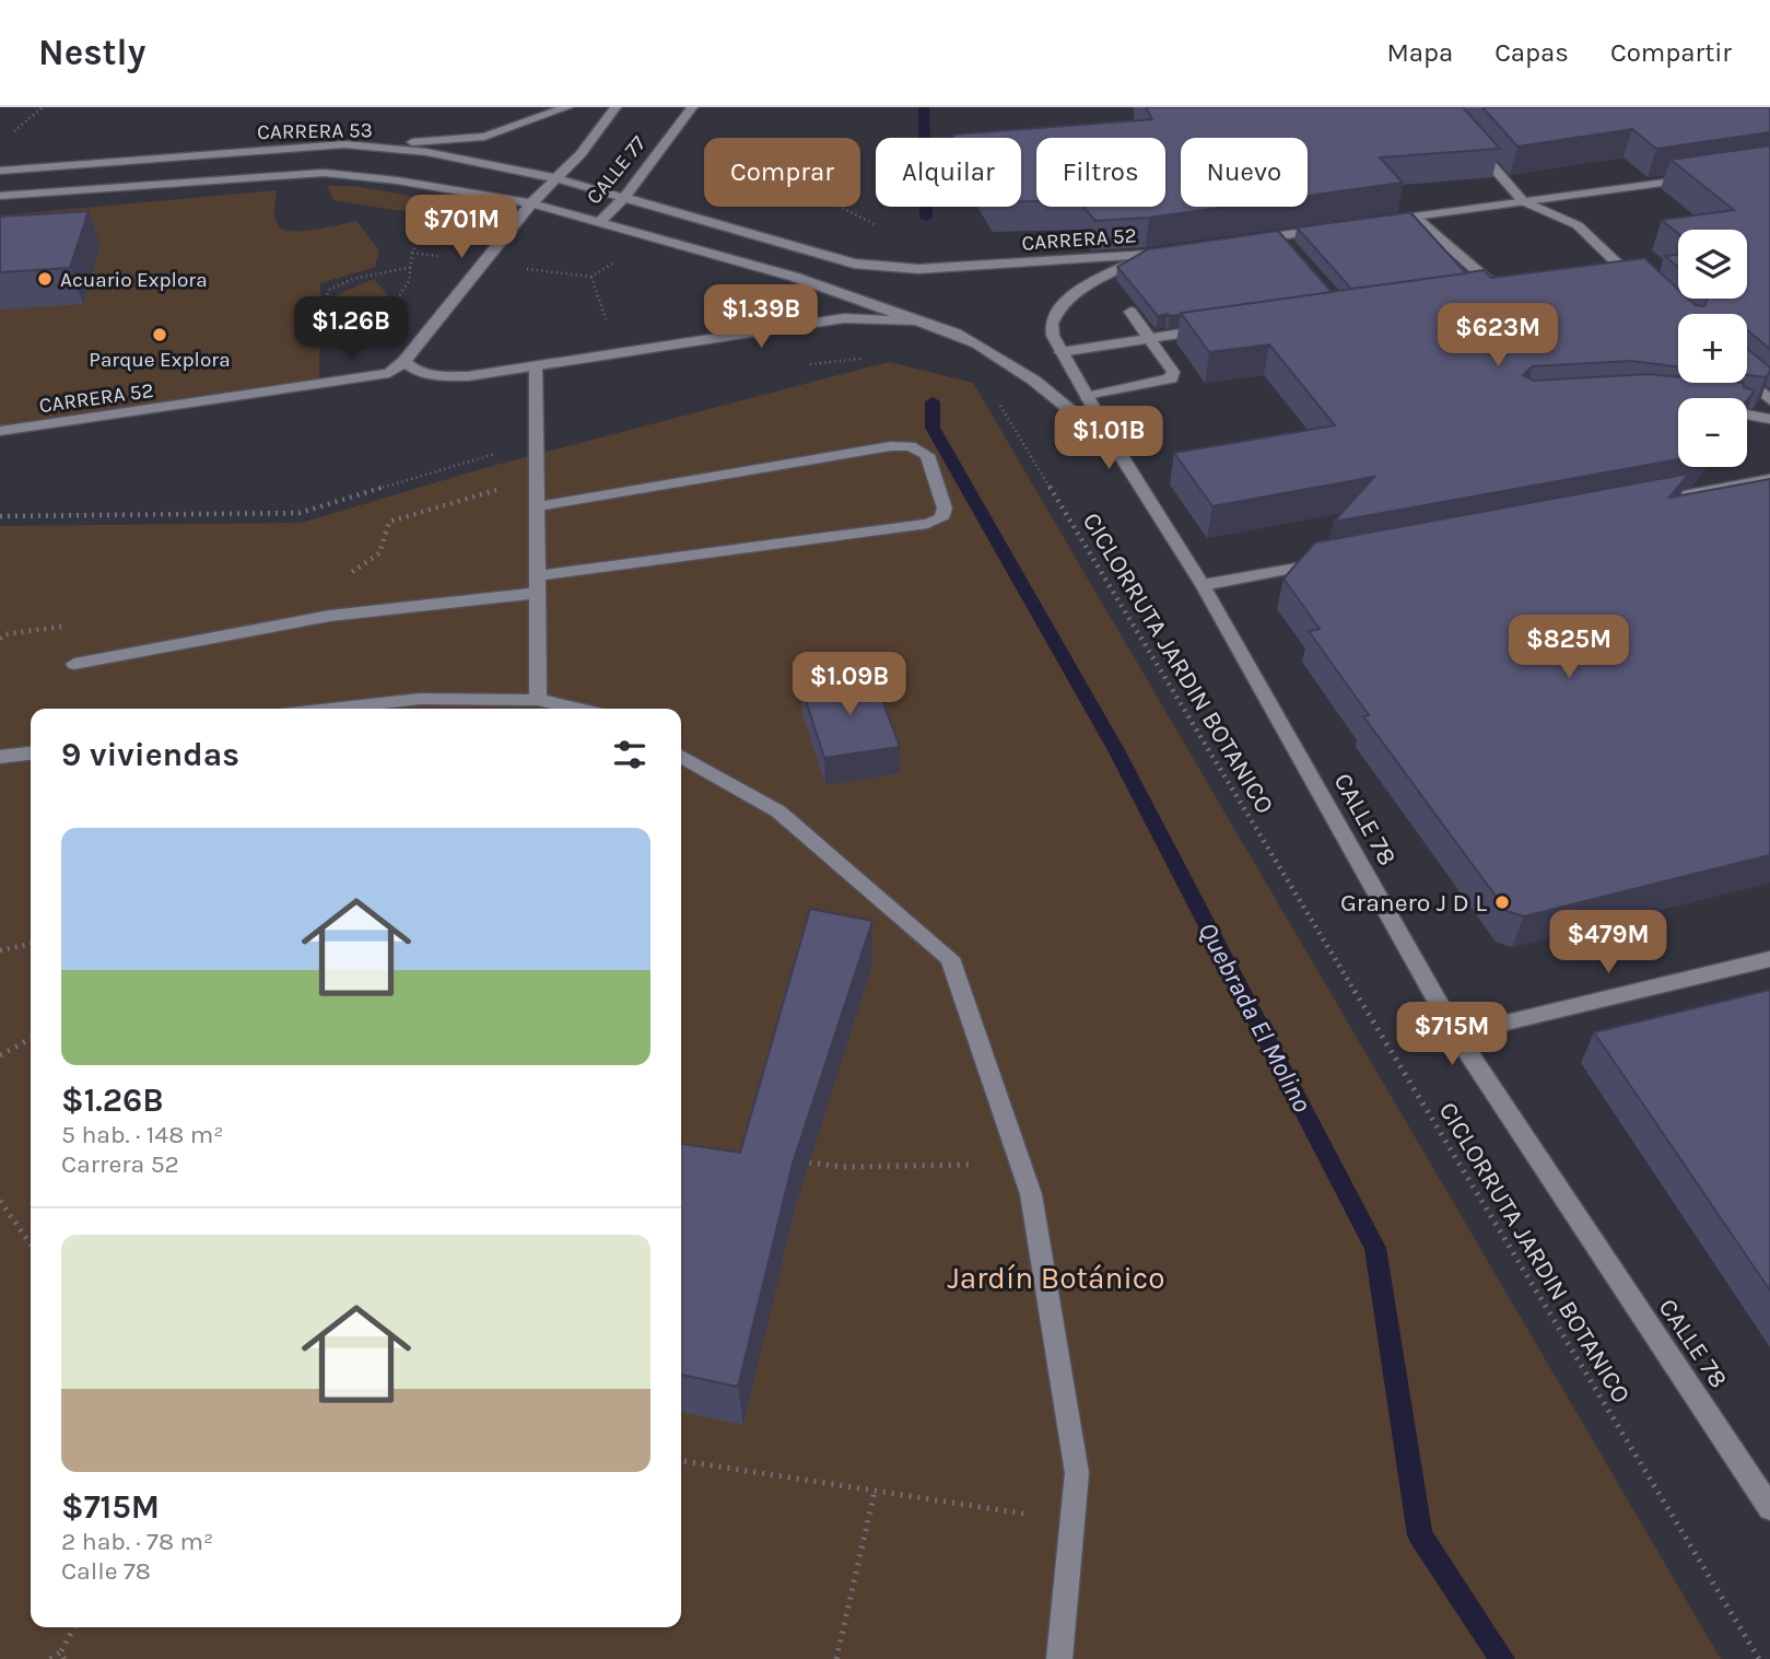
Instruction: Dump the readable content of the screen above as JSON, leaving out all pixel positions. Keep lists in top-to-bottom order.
{
  "streets": {
    "main road": [
      "CARRERA 53",
      "CALLE 77",
      "CARRERA 52",
      "CALLE 78"
    ],
    "path": ["CICLORRUTA JARDIN BOTANICO"]
  },
  "crossings": [
    ["CARRERA 53", "CALLE 77"],
    ["CARRERA 53", "CARRERA 52"],
    ["CALLE 77", "CARRERA 52"],
    ["CARRERA 52", "CALLE 78"]
  ],
  "water": ["Quebrada El Molino"],
  "parks": ["Jardín Botánico"],
  "places": ["Acuario Explora", "Parque Explora", "Granero J D L"],
  "page": {
    "header": "Nestly",
    "nav": ["Mapa", "Capas", "Compartir"],
    "chip": [
      "Comprar",
      "Alquilar",
      "Filtros",
      "Nuevo"
    ],
    "price": [
      "$701M",
      "$1.39B",
      "$1.26B",
      "$623M",
      "$1.01B",
      "$825M",
      "$1.09B",
      "$479M",
      "$715M"
    ],
    "map_buttons": ["+", "−"],
    "heading": "9 viviendas",
    "list": [
      {
        "name": "$1.26B",
        "note": "5 hab. · 148 m² · Carrera 52"
      },
      {
        "name": "$715M",
        "note": "2 hab. · 78 m² · Calle 78"
      }
    ]
  }
}
